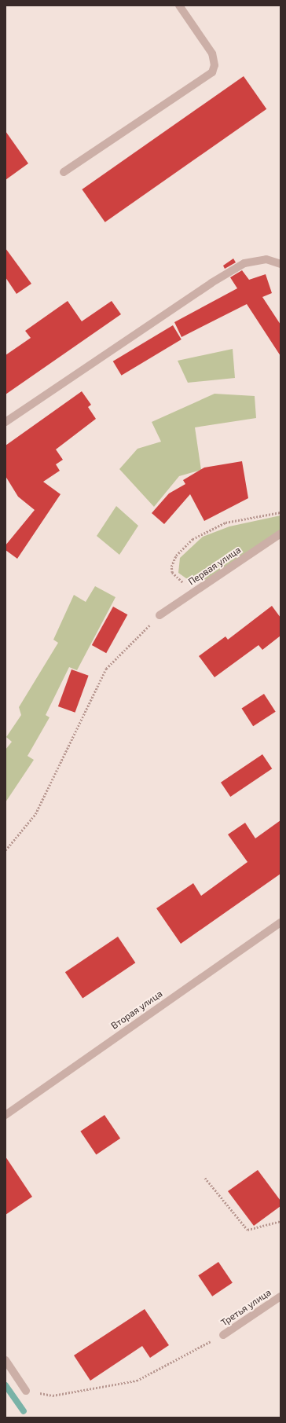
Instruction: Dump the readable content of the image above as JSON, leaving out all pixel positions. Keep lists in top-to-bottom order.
{
  "streets": {
    "street": ["Первая улица", "Вторая улица", "Третья улица"]
  }
}
